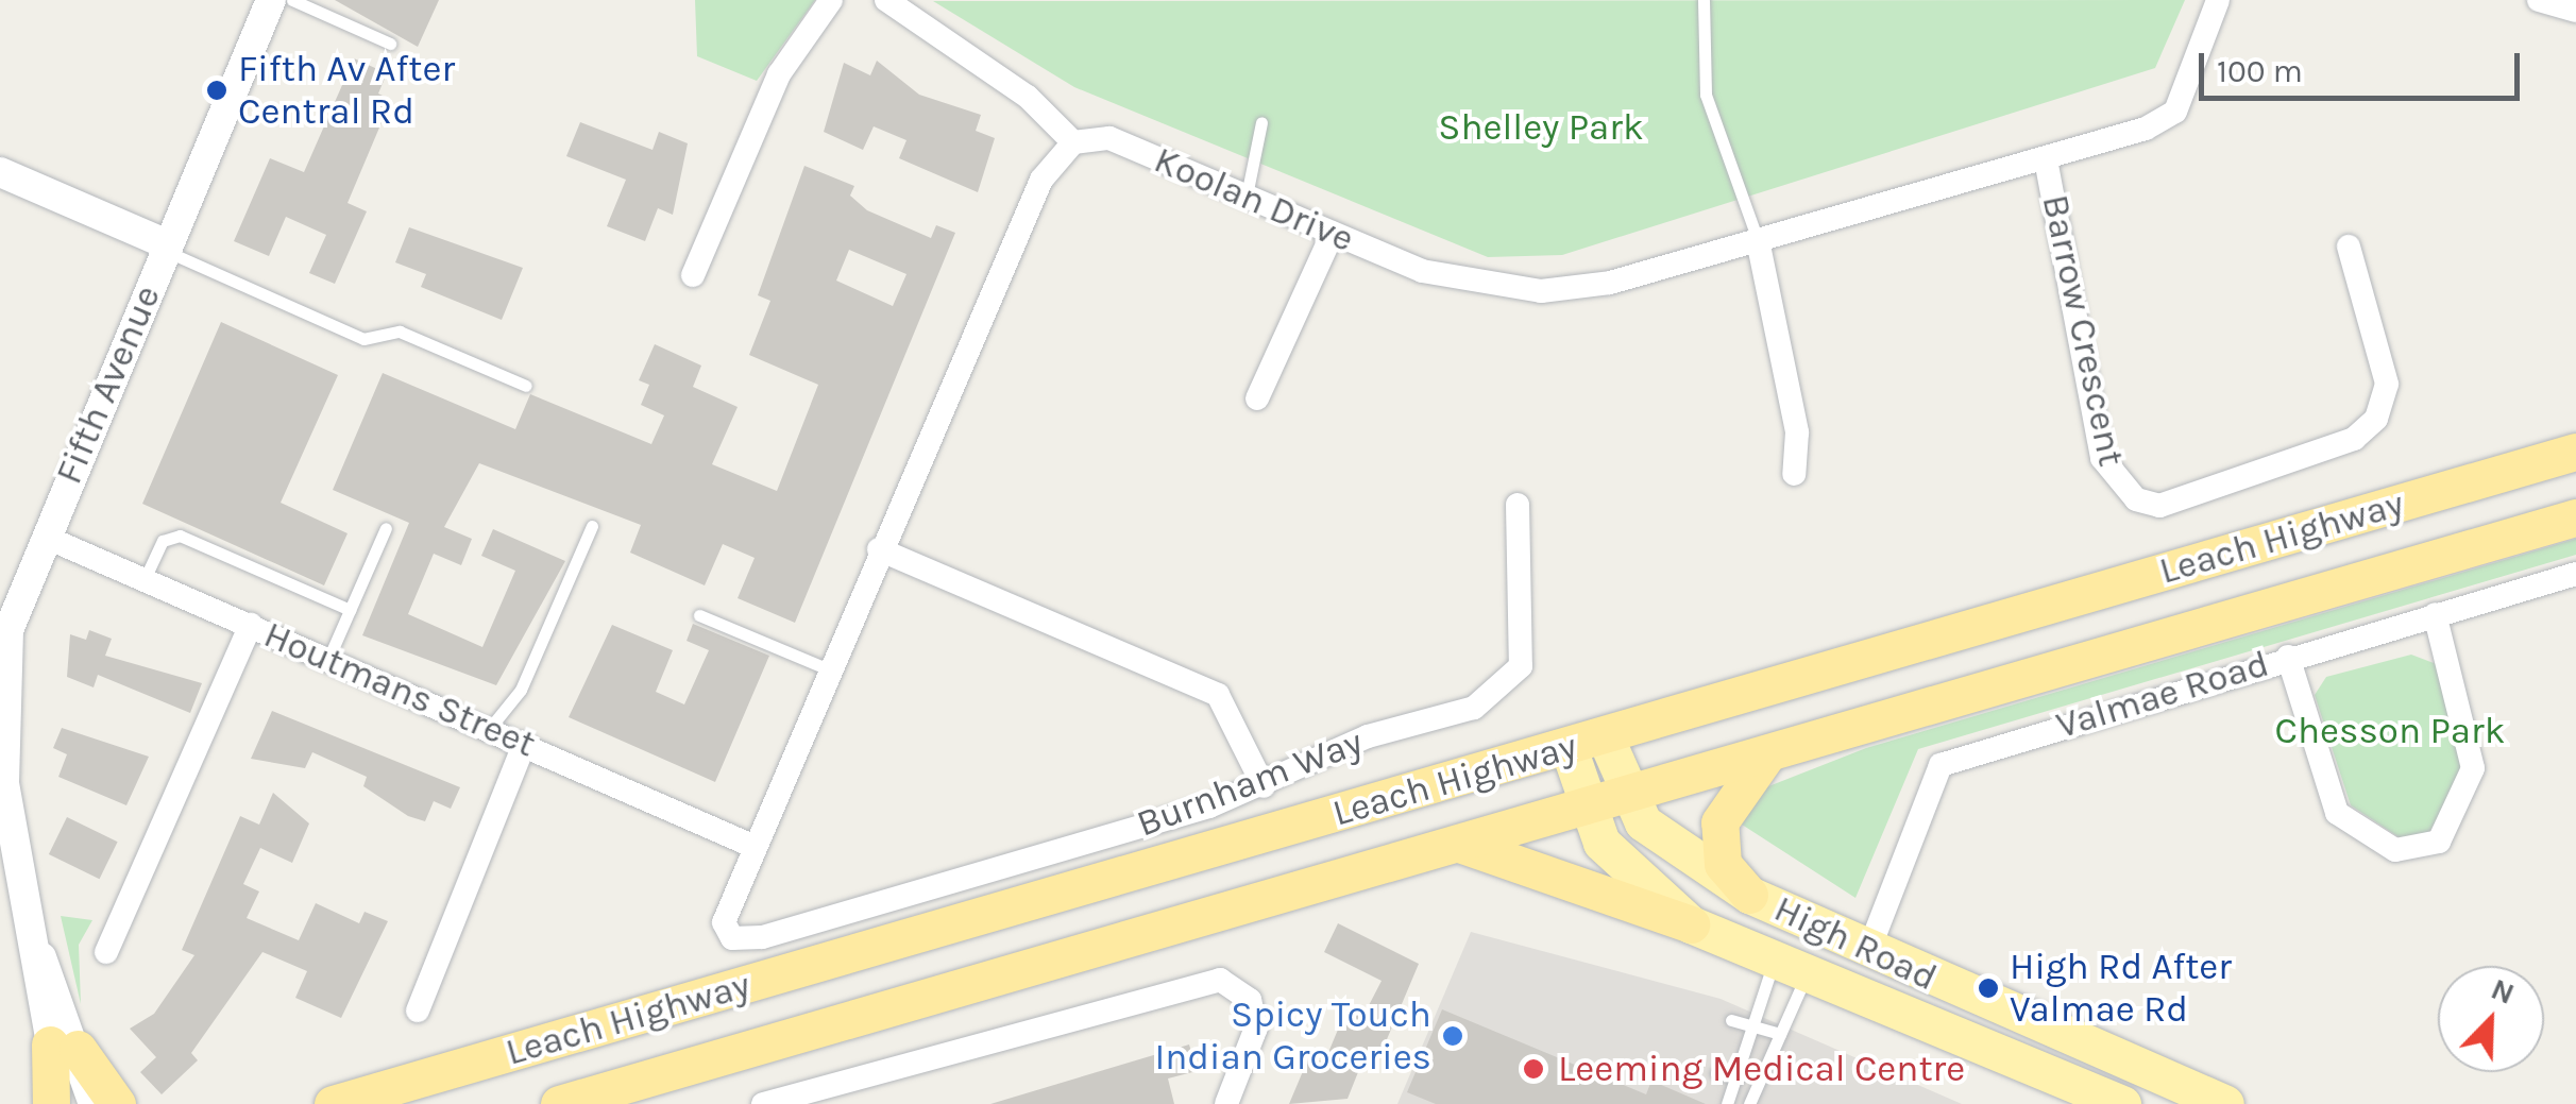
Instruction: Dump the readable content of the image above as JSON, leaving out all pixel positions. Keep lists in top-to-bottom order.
{
  "streets": {
    "highway": ["Leach Highway"],
    "main road": ["High Road"],
    "street": [
      "Koolan Drive",
      "Barrow Crescent",
      "Fifth Avenue",
      "Houtmans Street",
      "Valmae Road",
      "Burnham Way"
    ]
  },
  "crossings": [
    ["Koolan Drive", "Barrow Crescent"],
    ["Fifth Avenue", "Houtmans Street"],
    ["Leach Highway", "High Road"],
    ["Houtmans Street", "Burnham Way"],
    ["Valmae Road", "High Road"]
  ],
  "parks": ["Shelley Park", "Chesson Park"],
  "places": [
    "Fifth Av After Central Rd",
    "High Rd After Valmae Rd",
    "Spicy Touch Indian Groceries",
    "Leeming Medical Centre"
  ],
  "scale_bar": "100 m",
  "north": "top right"
}
